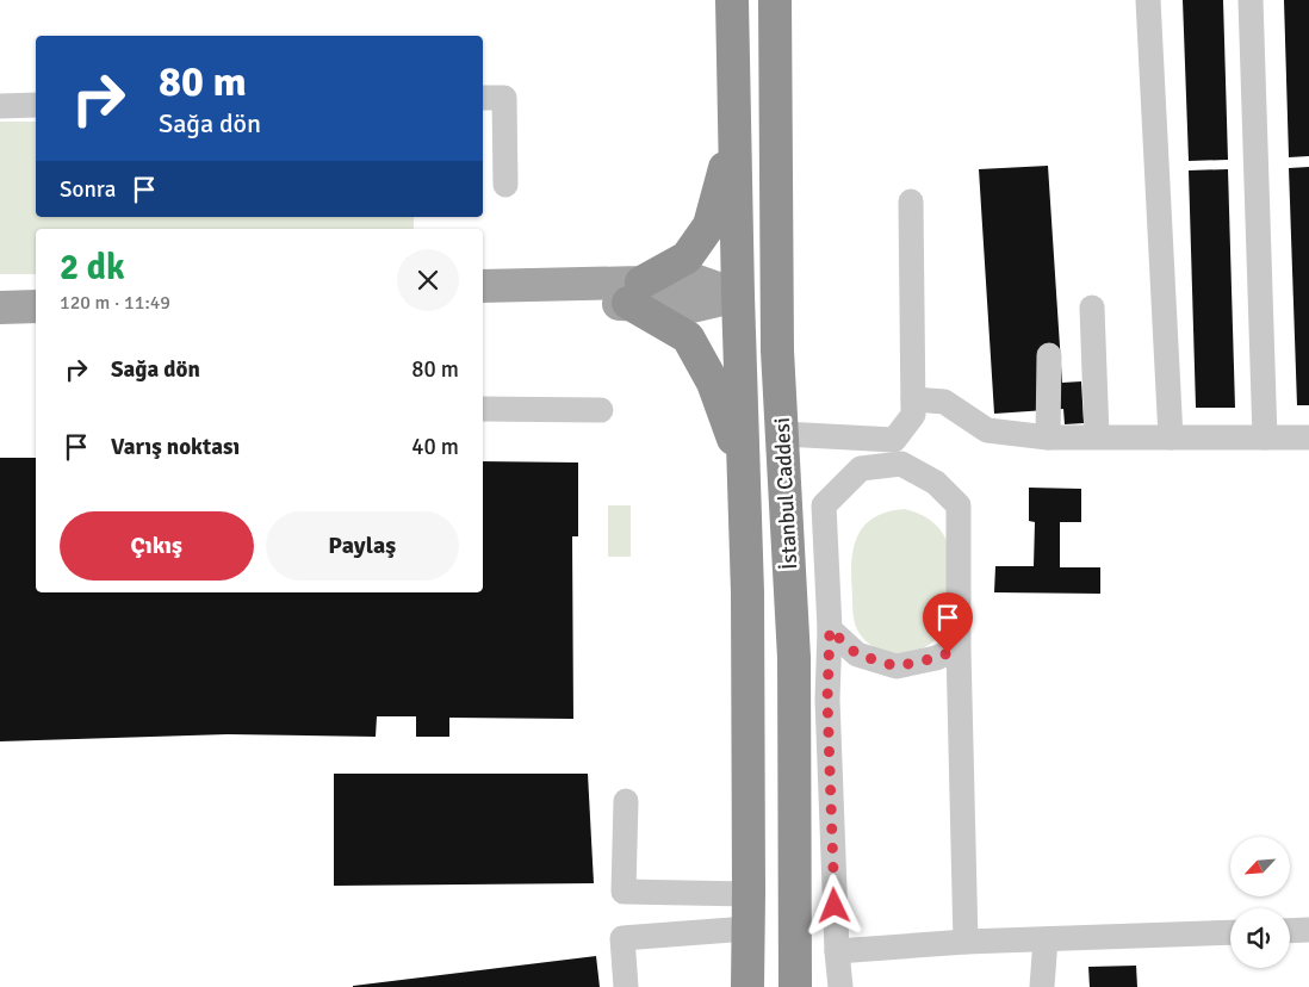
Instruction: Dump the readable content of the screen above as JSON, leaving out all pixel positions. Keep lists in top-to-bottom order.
{
  "streets": {
    "highway": ["İstanbul Caddesi"]
  },
  "north": "bottom left",
  "page": {
    "turn": ["80 m", "Sağa dön"],
    "then": "Sonra",
    "heading": ["2 dk", "120 m · 11:49"],
    "list": [
      {
        "name": "Sağa dön",
        "value": "80 m"
      },
      {
        "name": "Varış noktası",
        "value": "40 m"
      }
    ],
    "buttons": ["Çıkış", "Paylaş"]
  }
}
